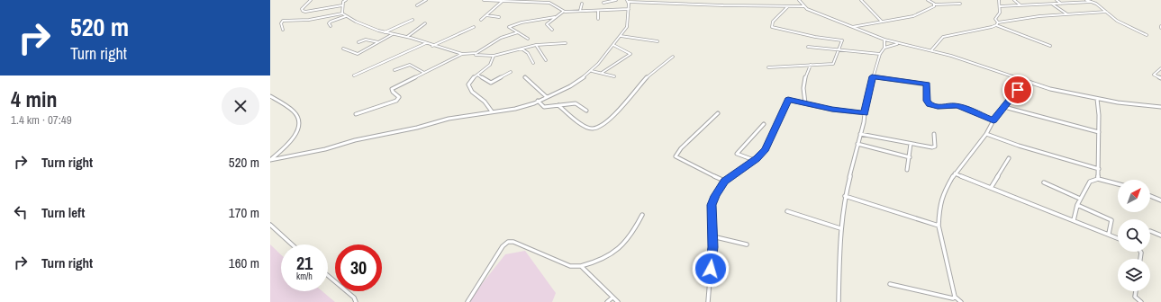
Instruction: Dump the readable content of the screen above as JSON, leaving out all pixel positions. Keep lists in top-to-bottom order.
{
  "north": "top right",
  "page": {
    "turn": ["520 m", "Turn right"],
    "heading": ["4 min", "1.4 km · 07:49"],
    "list": [
      {
        "name": "Turn right",
        "value": "520 m"
      },
      {
        "name": "Turn left",
        "value": "170 m"
      },
      {
        "name": "Turn right",
        "value": "160 m"
      }
    ],
    "speed": "21 km/h",
    "limit": "30"
  }
}
